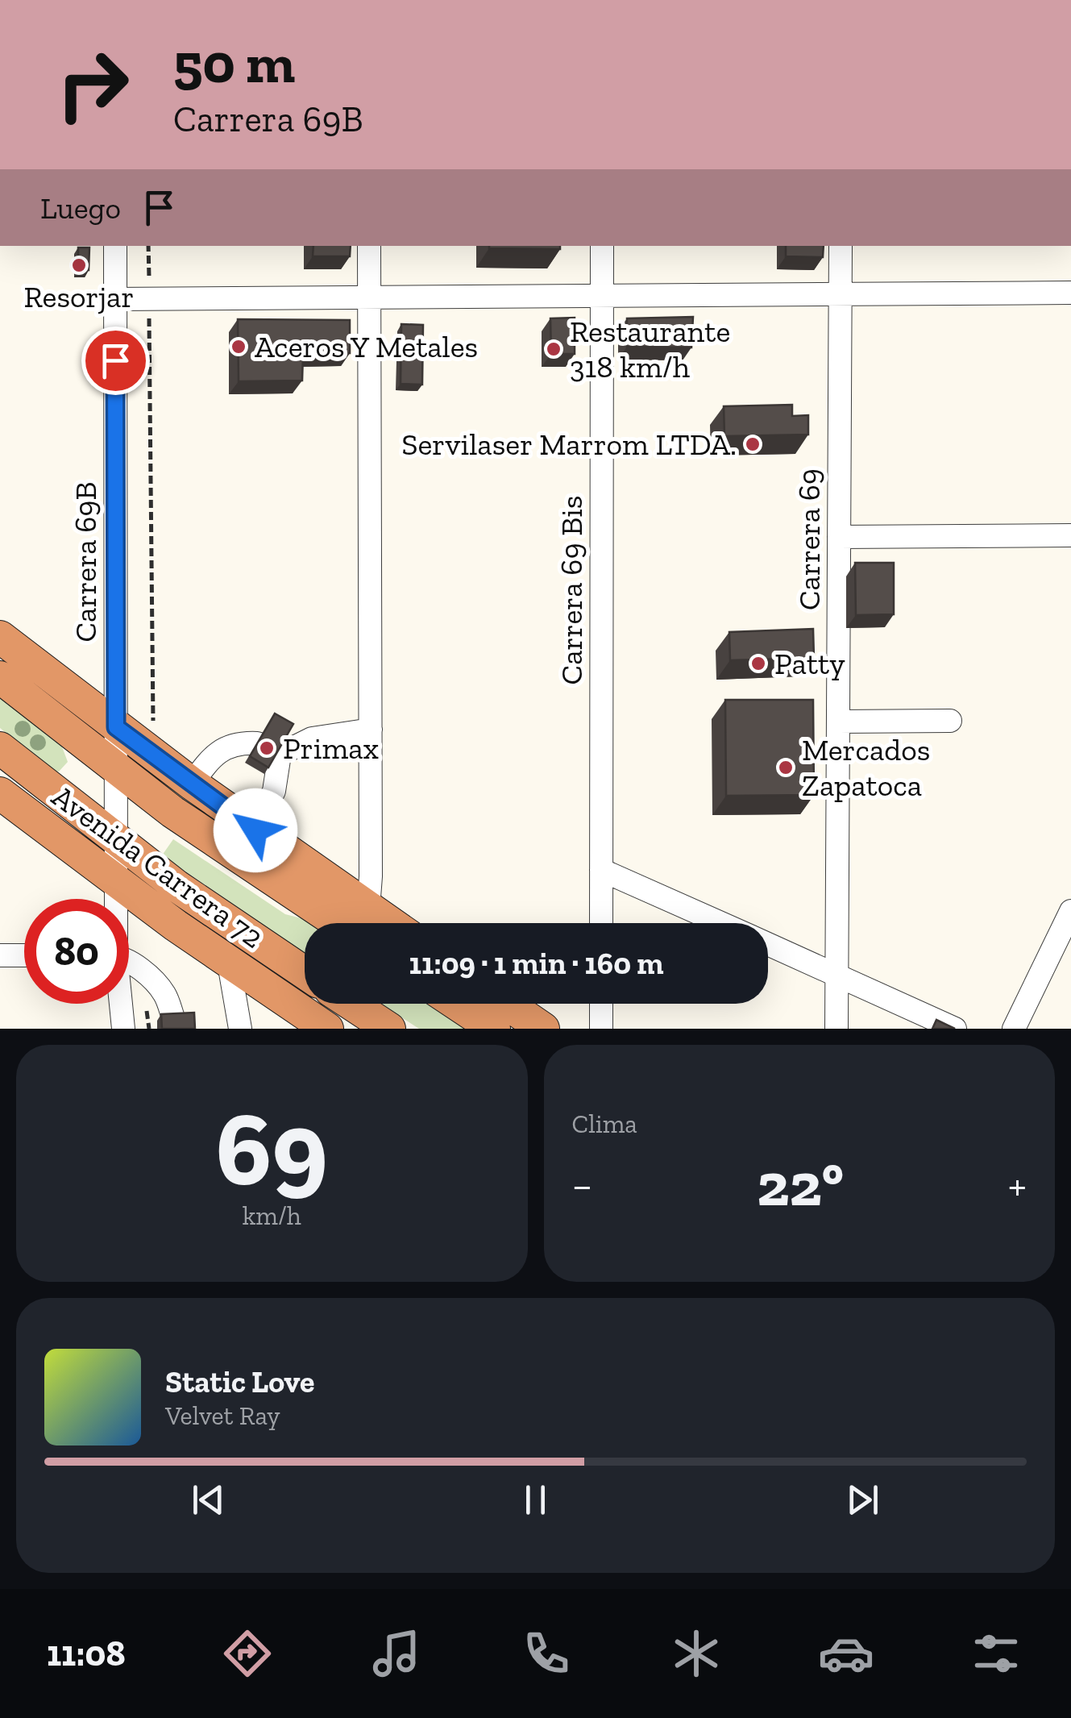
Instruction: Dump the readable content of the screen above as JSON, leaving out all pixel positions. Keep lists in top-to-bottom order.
{
  "streets": {
    "highway": ["Avenida Carrera 72"],
    "street": ["Carrera 69", "Carrera 69B", "Carrera 69 Bis"]
  },
  "crossings": [
    ["Carrera 69B", "Avenida Carrera 72"]
  ],
  "places": [
    "Resorjar",
    "Aceros Y Metales",
    "Restaurante 318 km/h",
    "Servilaser Marrom LTDA.",
    "Patty",
    "Primax",
    "Mercados Zapatoca"
  ],
  "page": {
    "turn": ["50 m", "Carrera 69B"],
    "then": "Luego",
    "limit": "80",
    "trip": "11:09 · 1 min · 160 m",
    "tile": [
      ["69", "km/h"],
      "Clima"
    ],
    "heat": ["−", "22°", "+"],
    "song": ["Static Love", "Velvet Ray"],
    "tabs": "11:08"
  }
}
